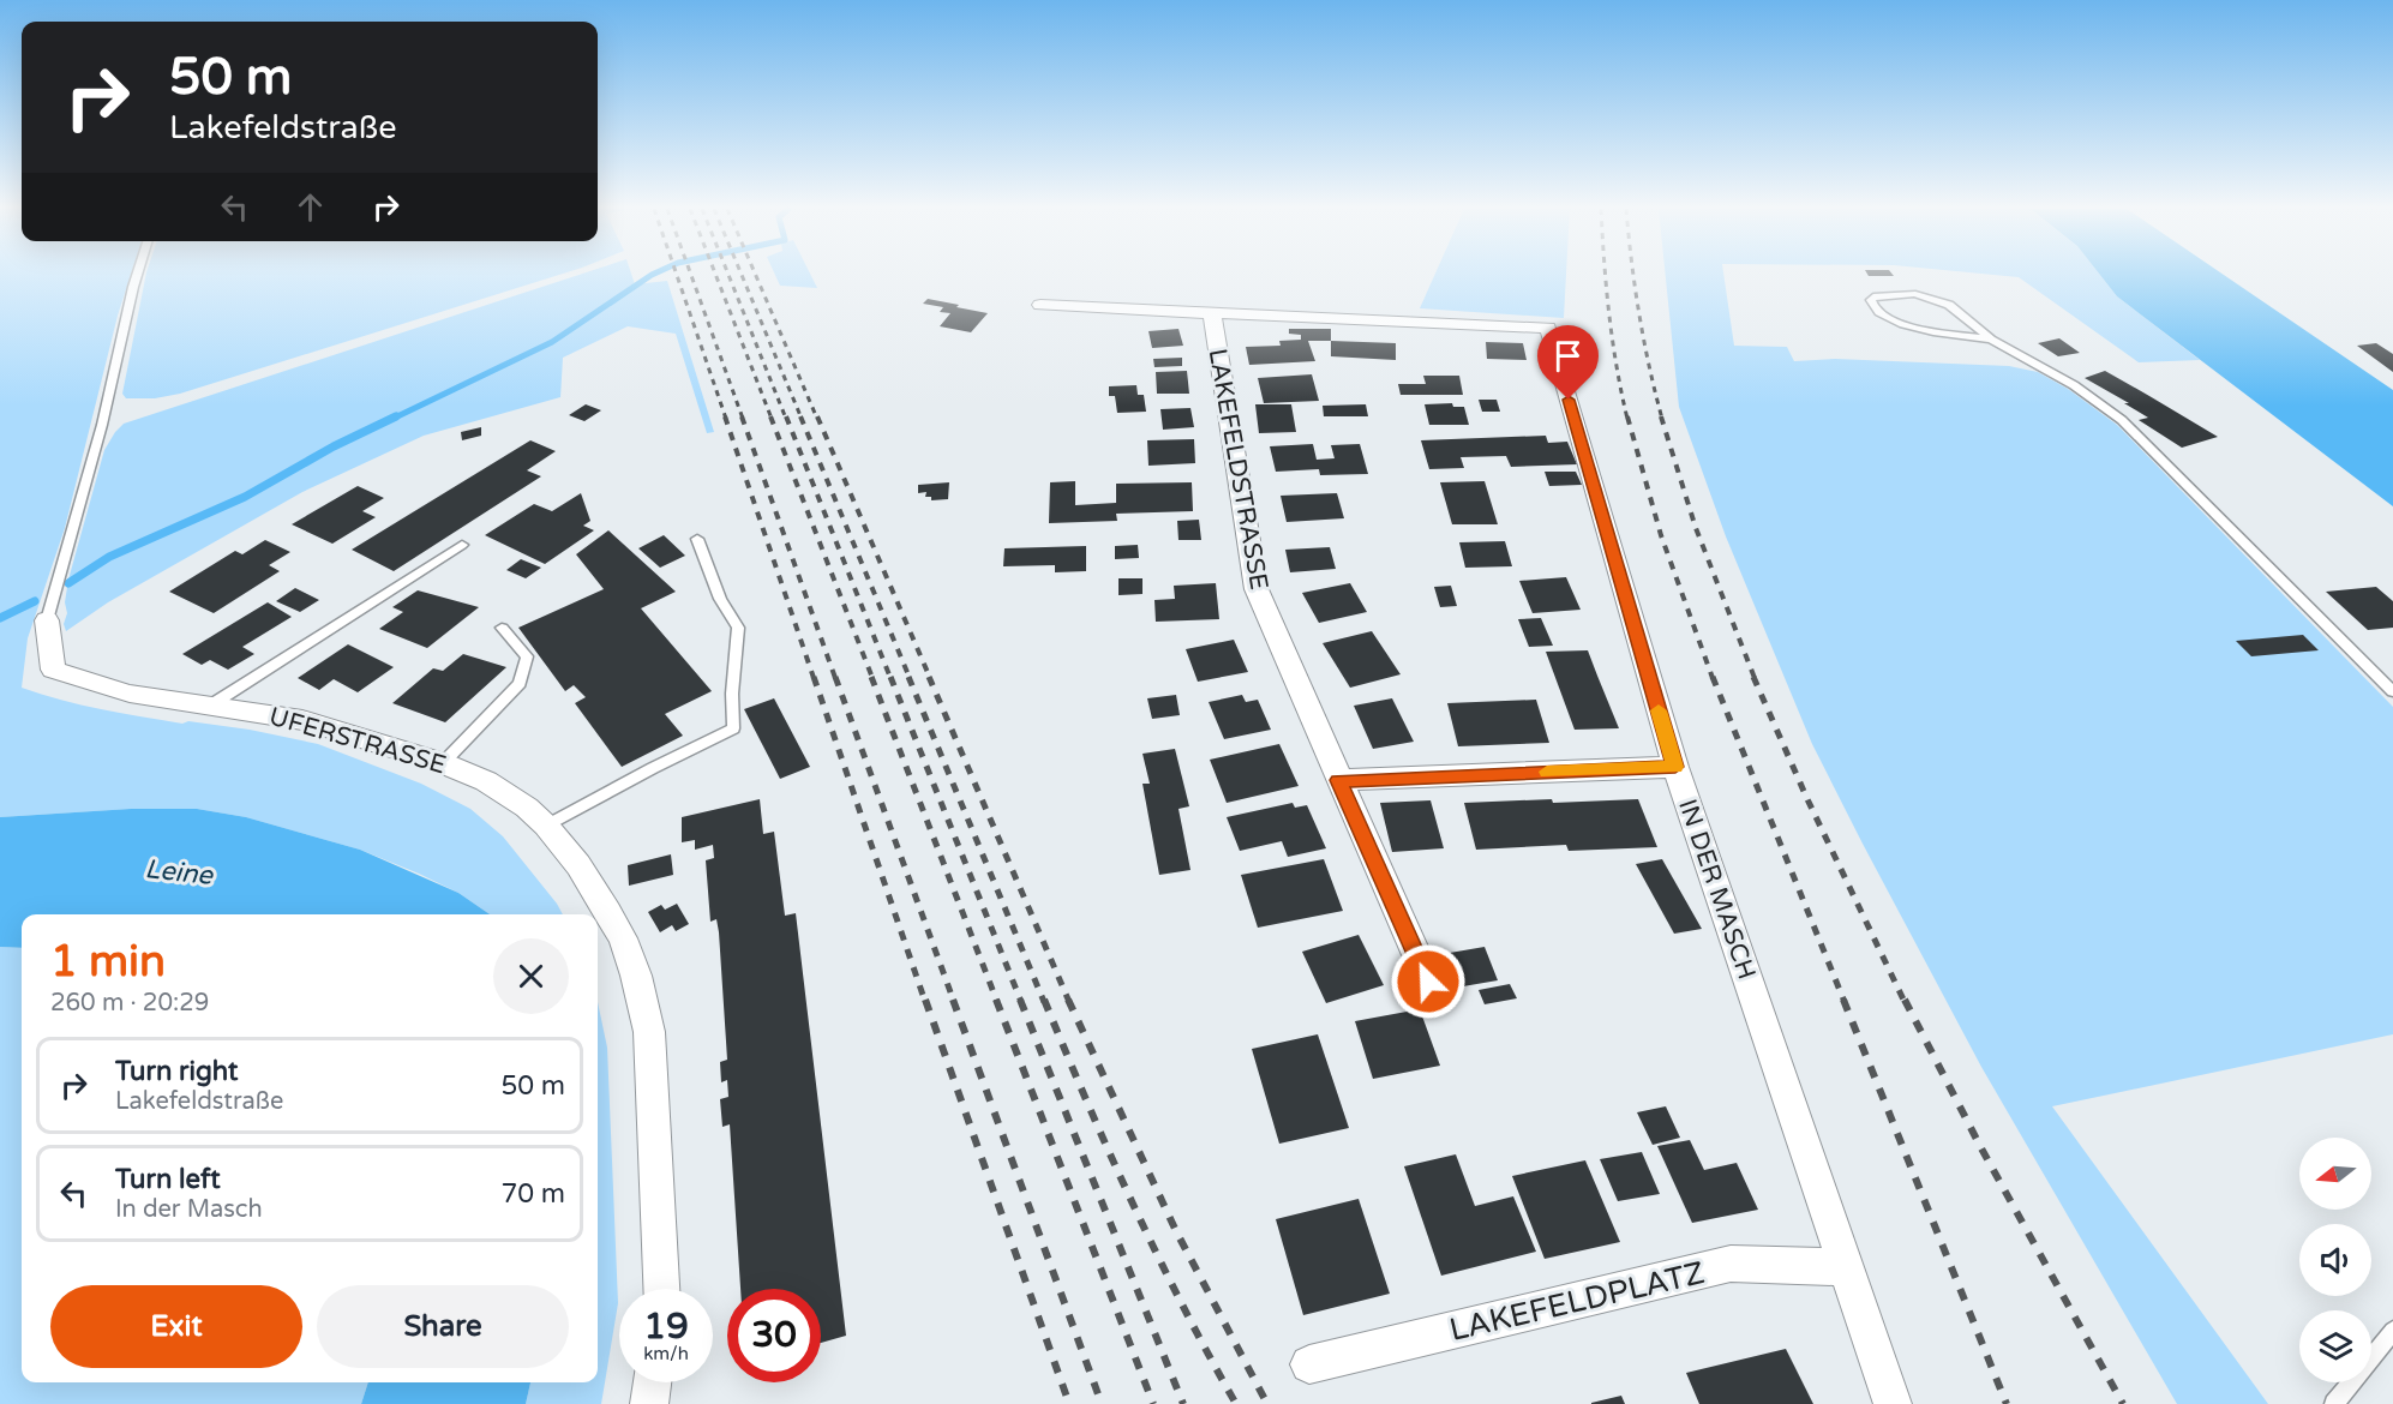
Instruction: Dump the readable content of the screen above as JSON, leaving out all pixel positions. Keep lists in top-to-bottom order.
{
  "streets": {
    "street": [
      "LAKEFELDSTRASSE",
      "UFERSTRASSE",
      "IN DER MASCH",
      "LAKEFELDPLATZ"
    ]
  },
  "crossings": [
    ["LAKEFELDSTRASSE", "IN DER MASCH"],
    ["IN DER MASCH", "LAKEFELDPLATZ"]
  ],
  "water": ["Leine"],
  "north": "left",
  "page": {
    "turn": ["50 m", "Lakefeldstraße"],
    "heading": ["1 min", "260 m · 20:29"],
    "list": [
      {
        "name": "Turn right",
        "note": "Lakefeldstraße",
        "value": "50 m"
      },
      {
        "name": "Turn left",
        "note": "In der Masch",
        "value": "70 m"
      }
    ],
    "buttons": ["Exit", "Share"],
    "speed": "19 km/h",
    "limit": "30"
  }
}
